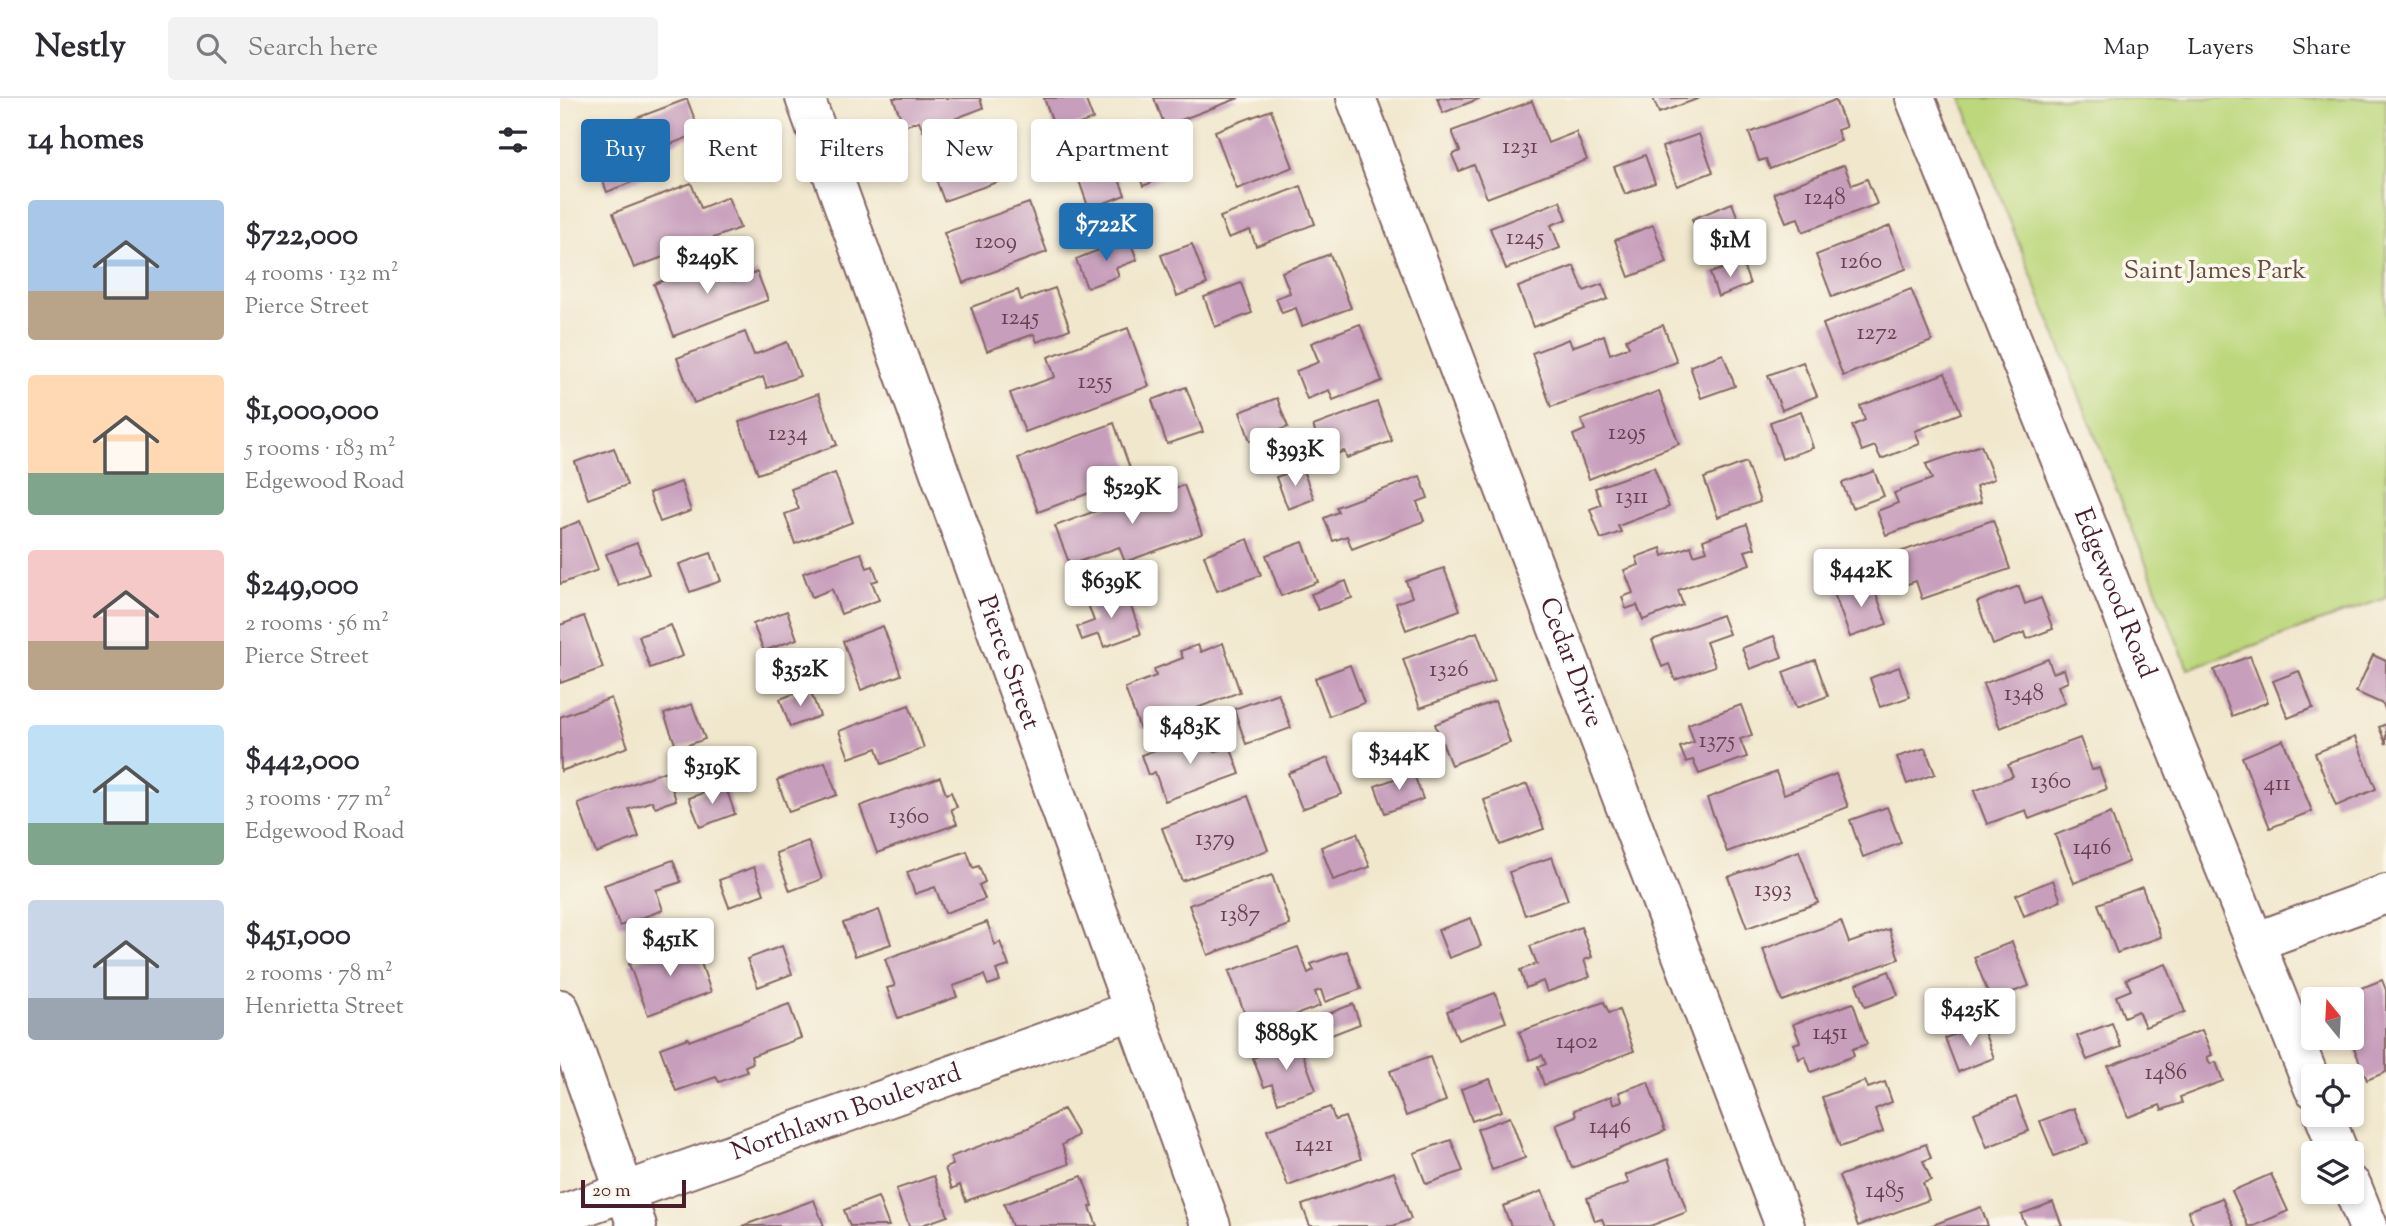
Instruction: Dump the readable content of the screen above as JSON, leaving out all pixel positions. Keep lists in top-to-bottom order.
{
  "streets": {
    "street": [
      "Edgewood Road",
      "Pierce Street",
      "Cedar Drive",
      "Northlawn Boulevard"
    ]
  },
  "crossings": [
    ["Pierce Street", "Northlawn Boulevard"]
  ],
  "parks": ["Saint James Park"],
  "house_numbers": [
    "1231",
    "1248",
    "1245",
    "1209",
    "1260",
    "1245",
    "1272",
    "1255",
    "1295",
    "1234",
    "1311",
    "1326",
    "1348",
    "1375",
    "1360",
    "411",
    "1360",
    "1379",
    "1416",
    "1393",
    "1387",
    "1451",
    "1402",
    "1486",
    "1446",
    "1421",
    "1485"
  ],
  "scale_bar": "20 m",
  "north": "top",
  "page": {
    "header": "Nestly",
    "search": "Search here",
    "nav": ["Map", "Layers", "Share"],
    "heading": "14 homes",
    "chip": [
      "Buy",
      "Rent",
      "Filters",
      "New",
      "Apartment"
    ],
    "list": [
      {
        "name": "$722,000",
        "note": "4 rooms · 132 m² · Pierce Street"
      },
      {
        "name": "$1,000,000",
        "note": "5 rooms · 183 m² · Edgewood Road"
      },
      {
        "name": "$249,000",
        "note": "2 rooms · 56 m² · Pierce Street"
      },
      {
        "name": "$442,000",
        "note": "3 rooms · 77 m² · Edgewood Road"
      },
      {
        "name": "$451,000",
        "note": "2 rooms · 78 m² · Henrietta Street"
      }
    ],
    "price": [
      "$722K",
      "$1M",
      "$249K",
      "$393K",
      "$529K",
      "$442K",
      "$639K",
      "$352K",
      "$483K",
      "$344K",
      "$319K",
      "$451K",
      "$425K",
      "$889K"
    ],
    "scale": "20 m"
  }
}
